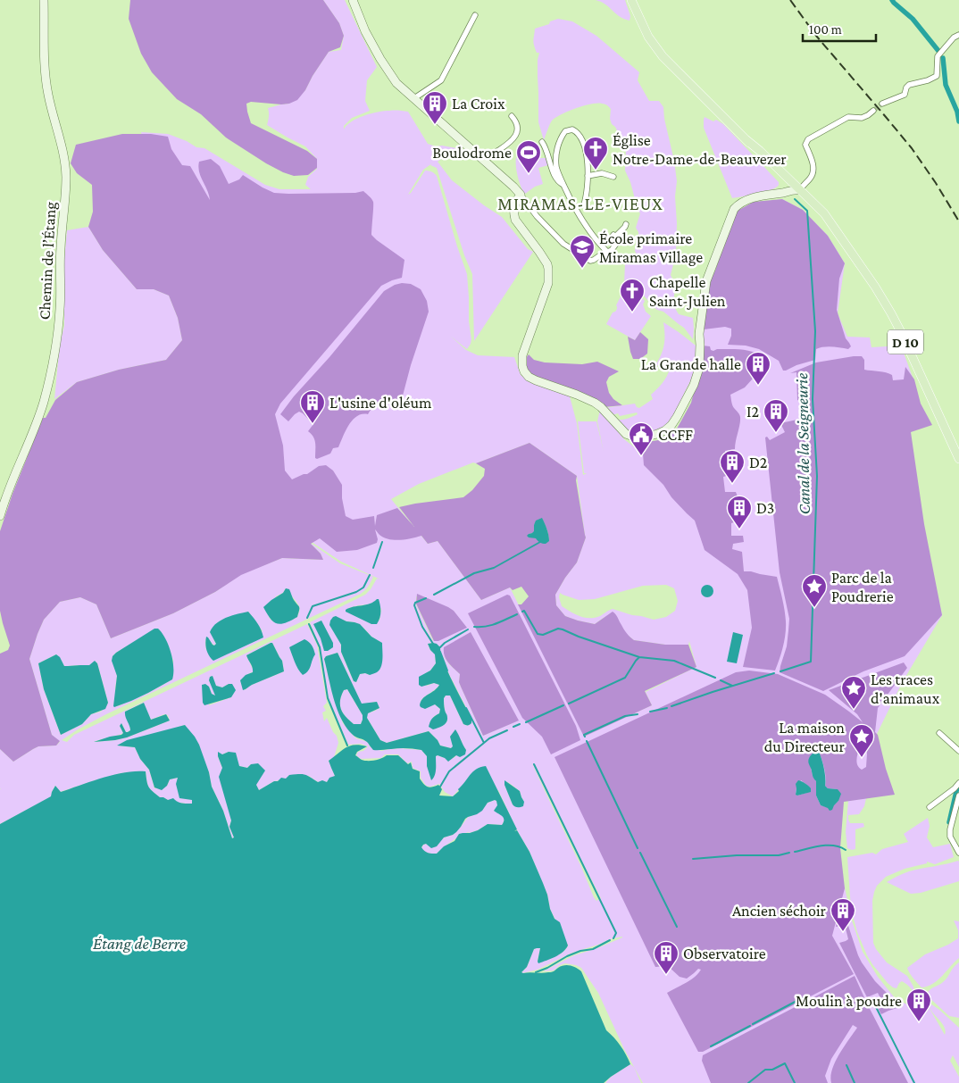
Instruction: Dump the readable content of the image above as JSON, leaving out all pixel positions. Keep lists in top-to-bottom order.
{
  "streets": {
    "main road": ["D 10"],
    "street": ["Chemin de l’Étang"]
  },
  "districts": ["MIRAMAS-LE-VIEUX"],
  "water": ["Canal de la Seigneurie", "Étang de Berre"],
  "places": {
    "building": [
      "La Croix",
      "La Grande halle",
      "L'usine d'oléum",
      "I2",
      "D2",
      "D3",
      "Ancien séchoir",
      "Observatoire",
      "Moulin à poudre"
    ],
    "church": ["Église Notre-Dame-de-Beauvezer", "Chapelle Saint-Julien"],
    "sports": ["Boulodrome"],
    "school or university": ["École primaire Miramas Village"],
    "public building": ["CCFF"],
    "place": ["Parc de la Poudrerie", "Les traces d'animaux", "La maison du Directeur"]
  },
  "scale_bar": "100 m"
}
